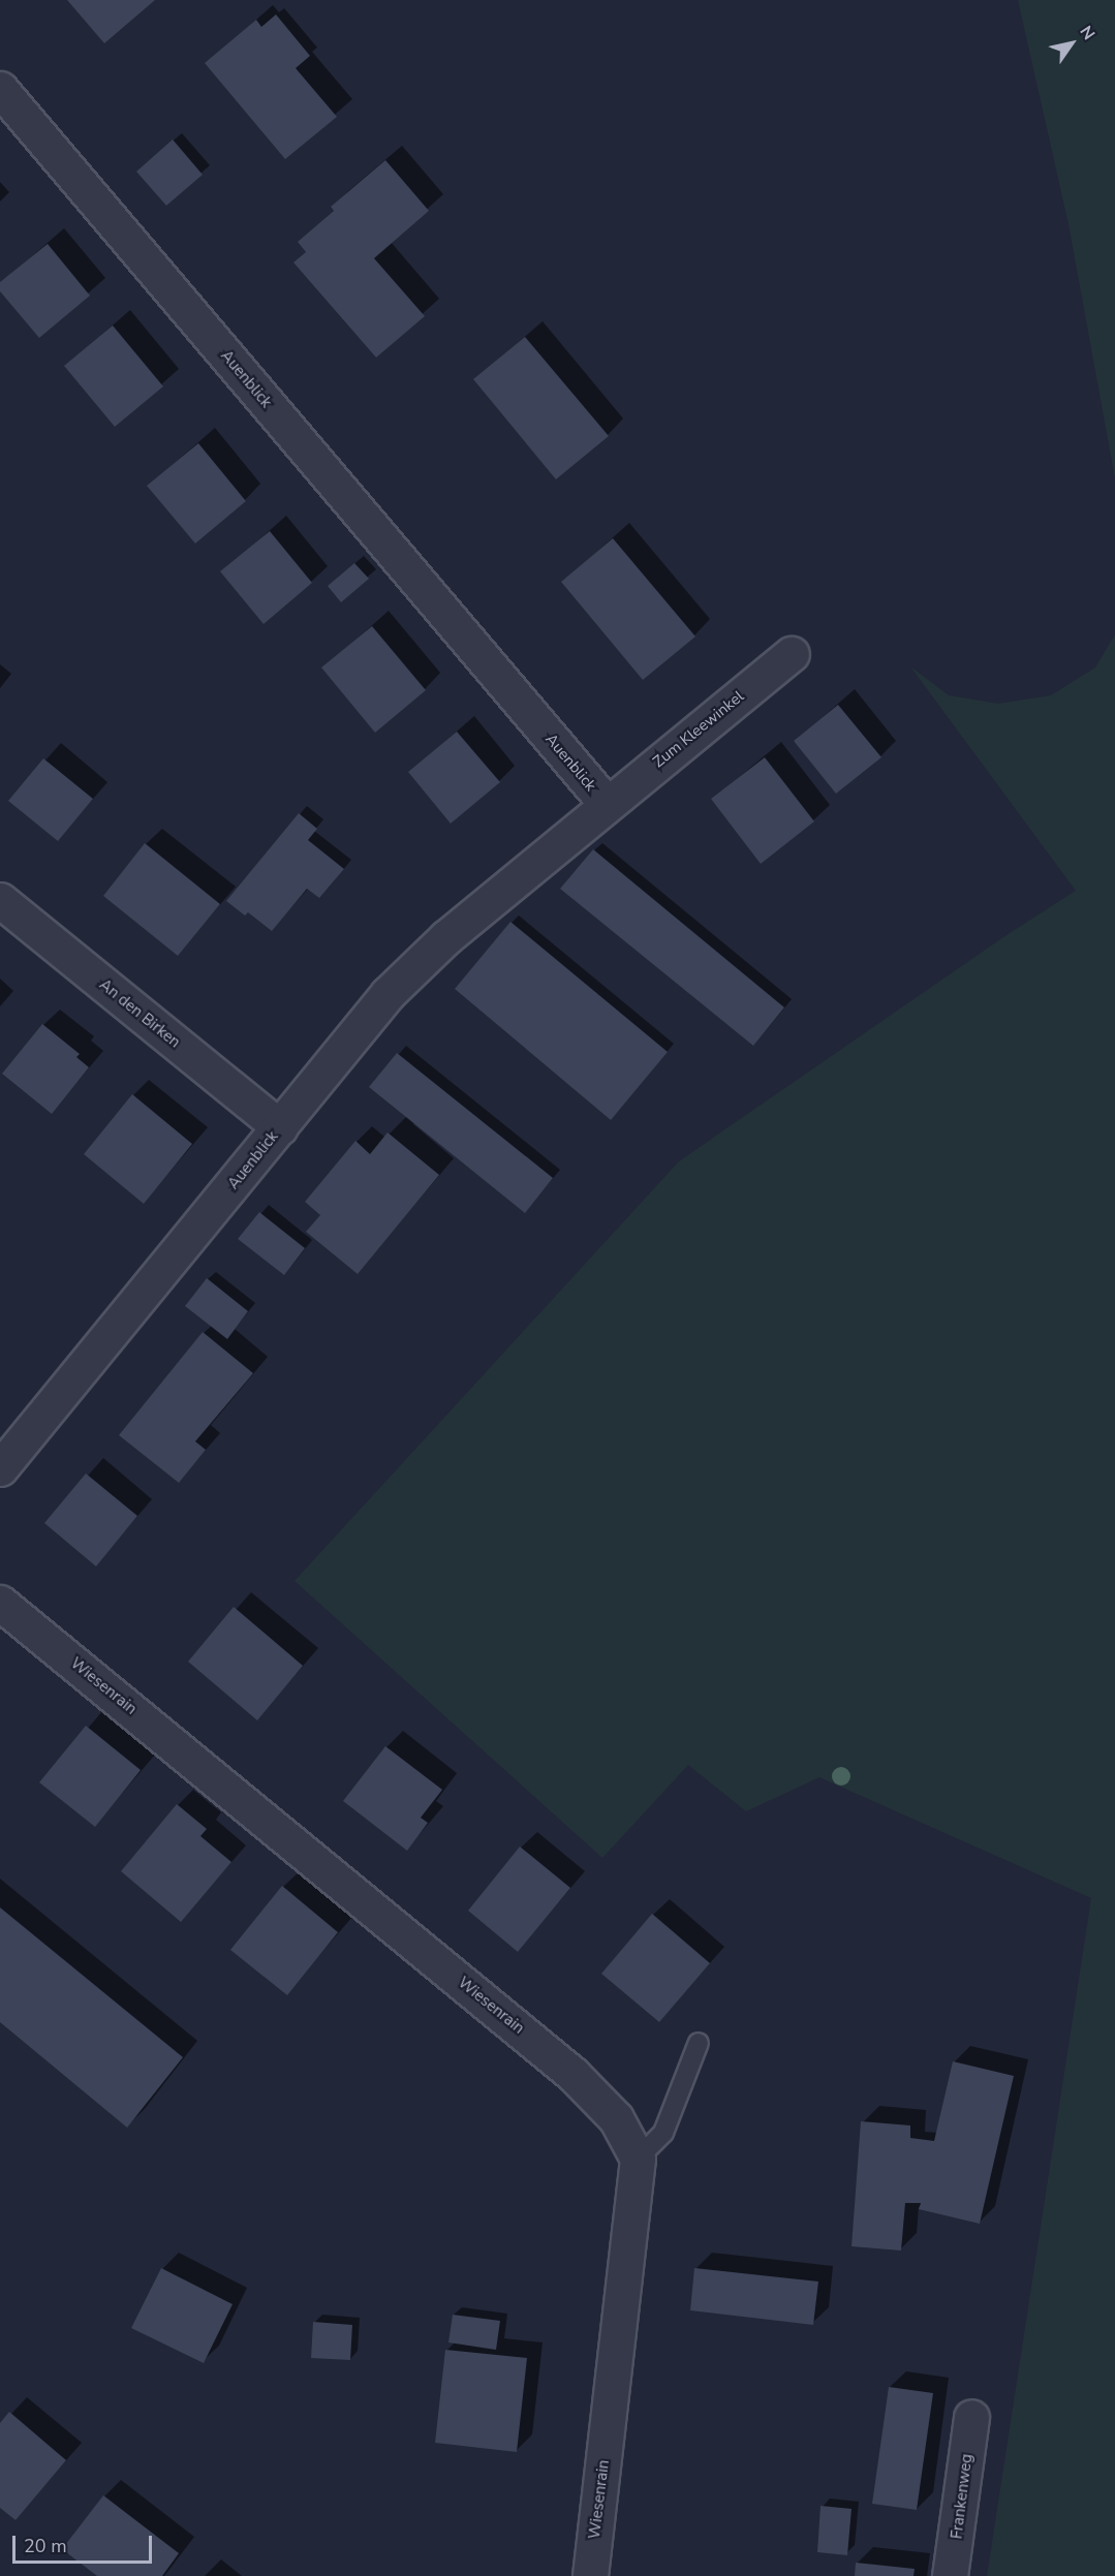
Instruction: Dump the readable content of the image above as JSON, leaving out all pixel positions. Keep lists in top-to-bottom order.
{
  "streets": {
    "street": [
      "Auenblick",
      "Zum Kleewinkel",
      "An den Birken",
      "Wiesenrain",
      "Frankenweg"
    ]
  },
  "crossings": [
    ["Auenblick", "Zum Kleewinkel"],
    ["Auenblick", "An den Birken"]
  ],
  "scale_bar": "20 m",
  "north": "top right"
}
